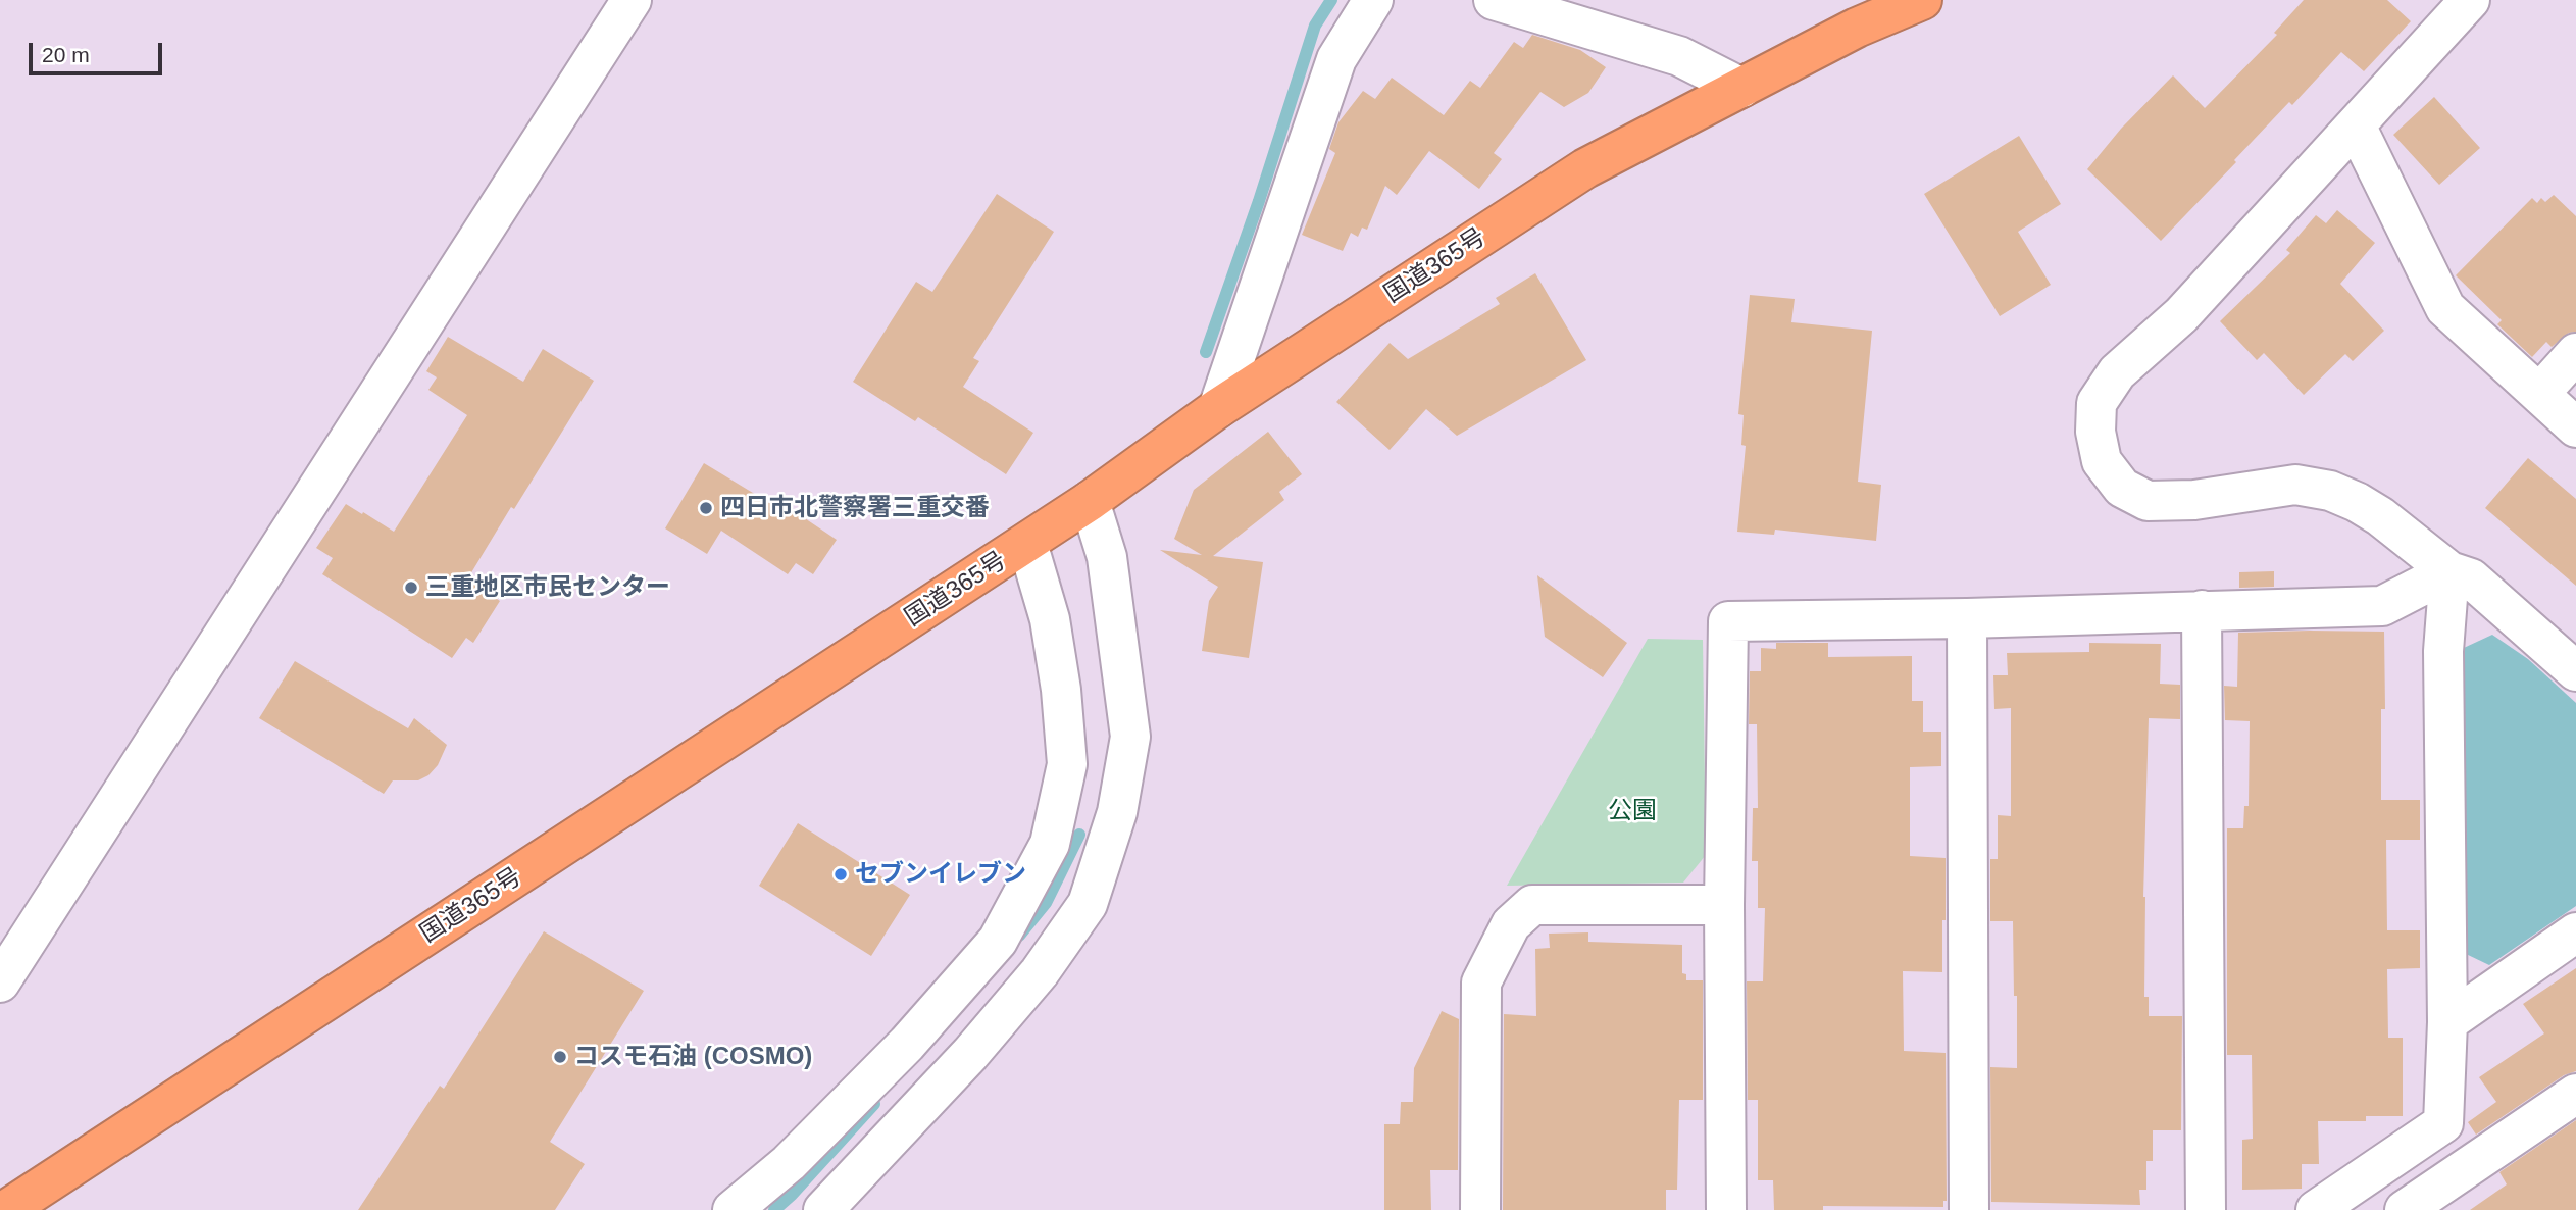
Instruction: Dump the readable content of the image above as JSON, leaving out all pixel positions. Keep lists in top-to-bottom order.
{
  "streets": {
    "highway": ["国道365号"]
  },
  "parks": ["公園"],
  "places": [
    "四日市北警察署三重交番",
    "三重地区市民センター",
    "セブンイレブン",
    "コスモ石油 (COSMO)"
  ],
  "scale_bar": "20 m"
}
